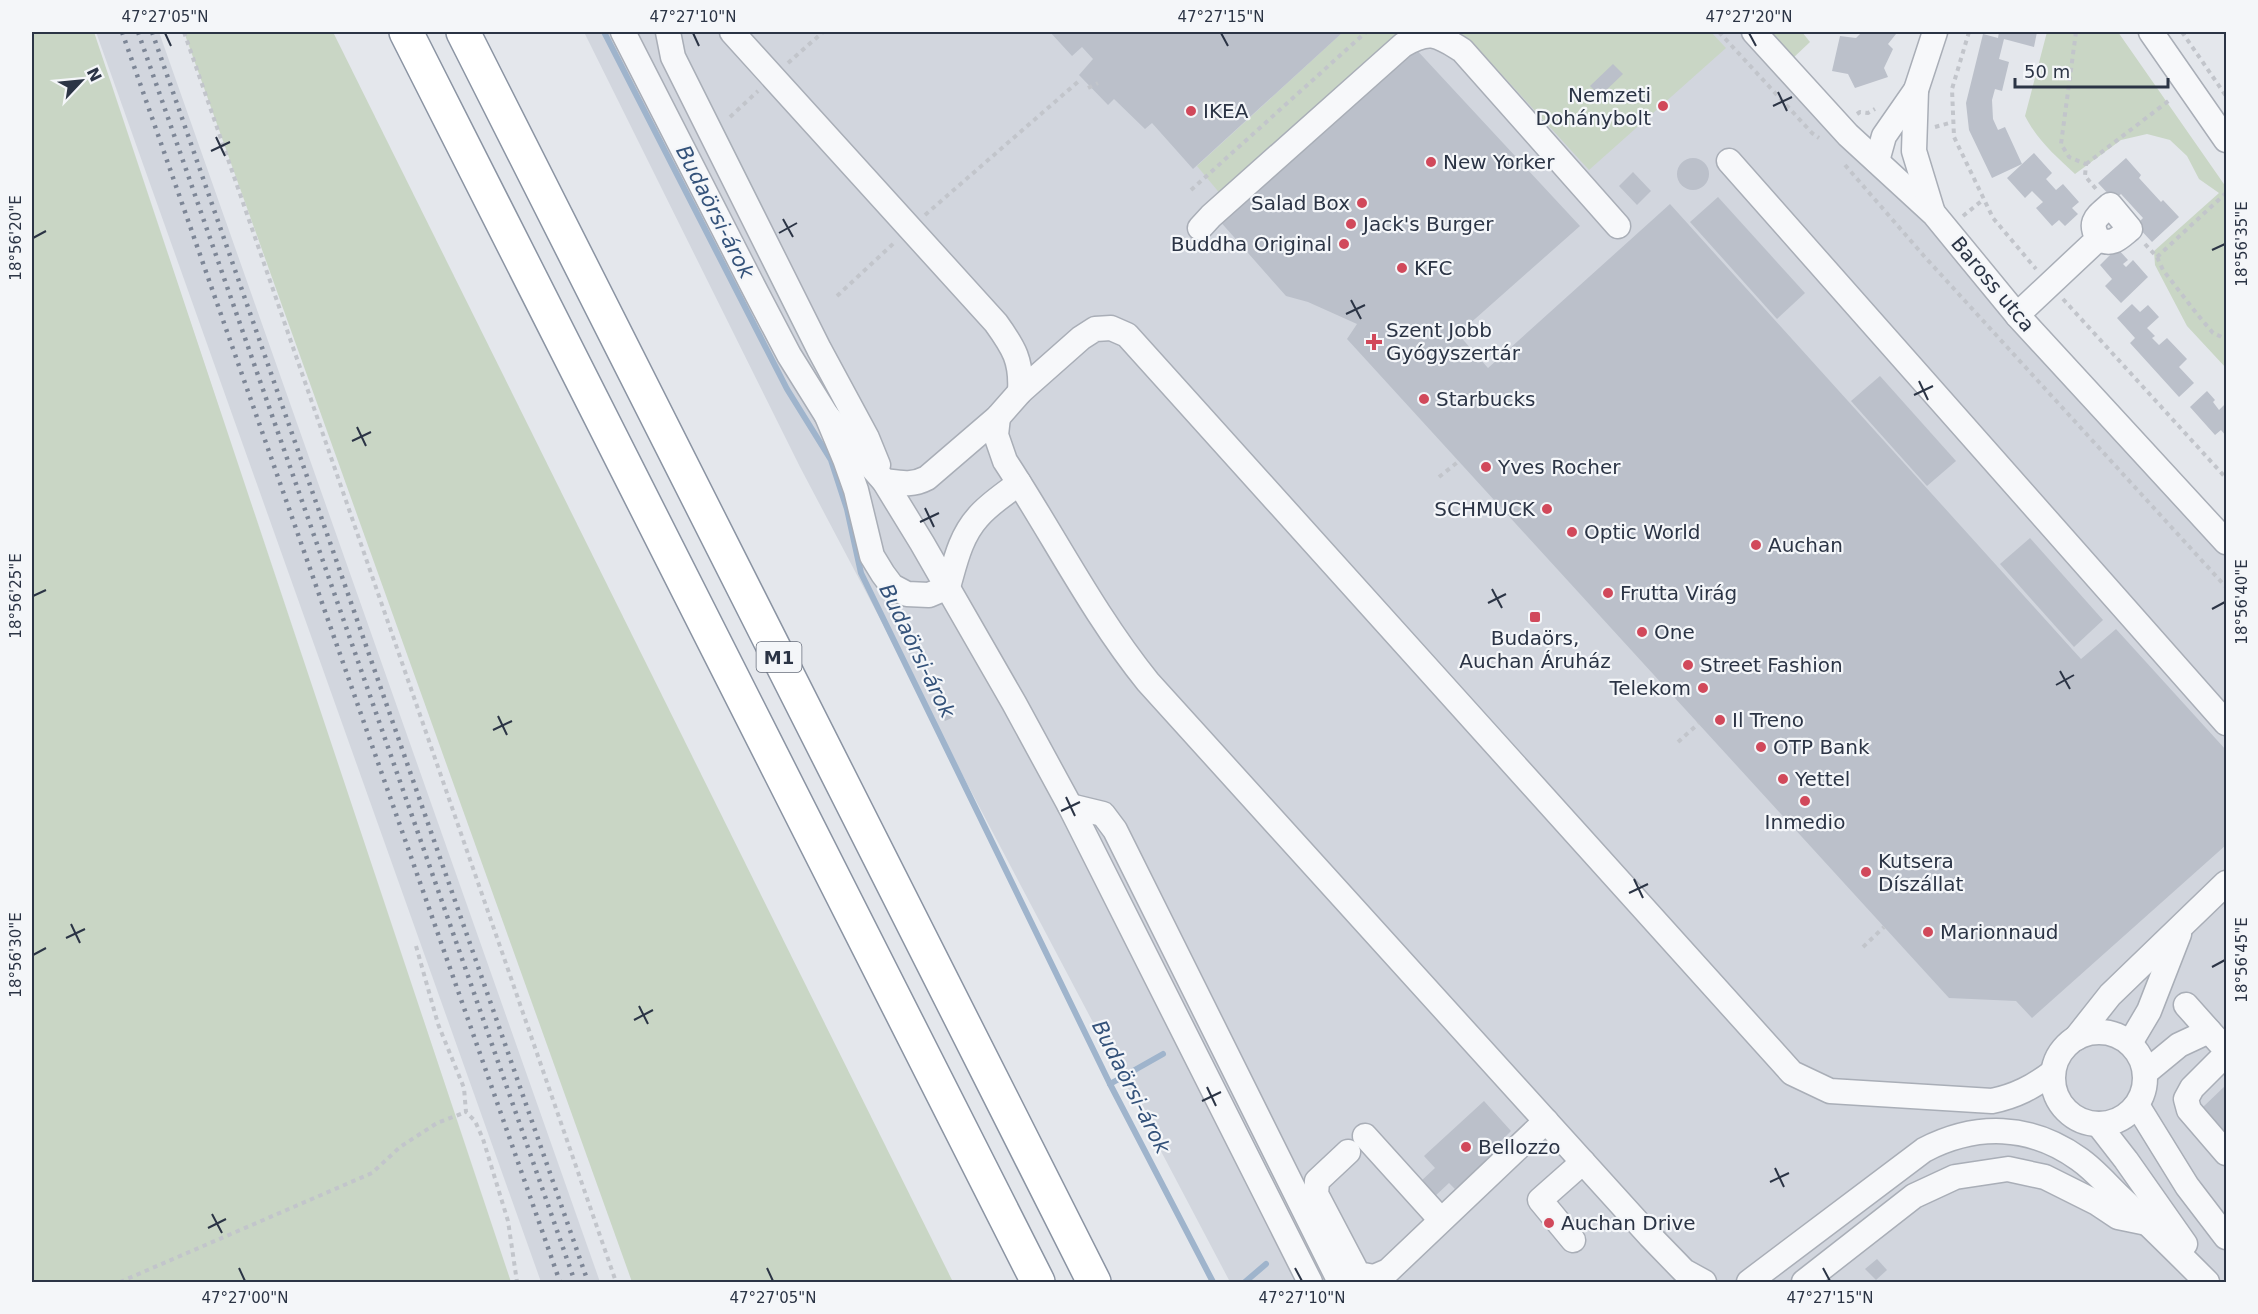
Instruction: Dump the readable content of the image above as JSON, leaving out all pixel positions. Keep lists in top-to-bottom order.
{
  "streets": {
    "highway": ["M1"],
    "street": ["Baross utca"]
  },
  "water": ["Budaörsi-árok"],
  "places": {
    "other": [
      "Nemzeti Dohánybolt",
      "IKEA",
      "New Yorker",
      "Salad Box",
      "Jack's Burger",
      "Buddha Original",
      "KFC",
      "Starbucks",
      "Yves Rocher",
      "SCHMUCK",
      "Optic World",
      "Auchan",
      "Frutta Virág",
      "One",
      "Street Fashion",
      "Telekom",
      "Il Treno",
      "OTP Bank",
      "Yettel",
      "Inmedio",
      "Kutsera Díszállat",
      "Marionnaud",
      "Bellozzo",
      "Auchan Drive"
    ],
    "health": ["Szent Jobb Gyógyszertár"],
    "transit": ["Budaörs, Auchan Áruház"]
  },
  "scale_bar": "50 m",
  "north": "top right",
  "coordinates": [
    "47°27'05\"N",
    "47°27'10\"N",
    "47°27'15\"N",
    "47°27'20\"N",
    "18°56'20\"E",
    "18°56'35\"E",
    "18°56'25\"E",
    "18°56'40\"E",
    "18°56'30\"E",
    "18°56'45\"E",
    "47°27'00\"N"
  ]
}
